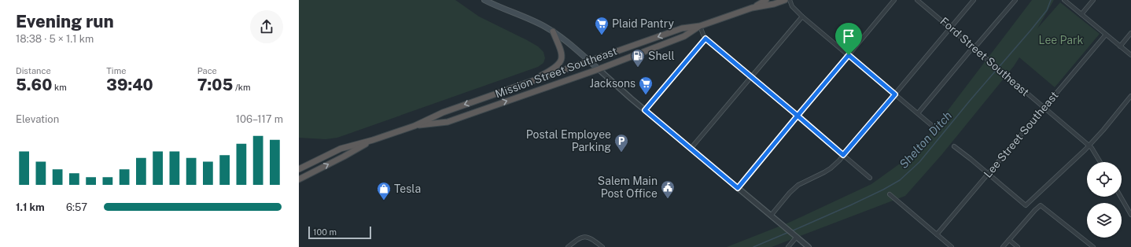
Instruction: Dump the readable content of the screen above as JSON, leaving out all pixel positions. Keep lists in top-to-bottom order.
{
  "streets": {
    "highway": ["Mission Street Southeast"],
    "street": ["Ford Street Southeast", "Lee Street Southeast"]
  },
  "crossings": [
    ["Ford Street Southeast", "Lee Street Southeast"]
  ],
  "water": ["Shelton Ditch"],
  "parks": ["Lee Park"],
  "places": {
    "supermarket": ["Plaid Pantry", "Jacksons"],
    "fuel station": ["Shell"],
    "parking": ["Postal Employee Parking"],
    "public building": ["Salem Main Post Office"],
    "shop": ["Tesla"]
  },
  "scale_bar": "100 m",
  "page": {
    "heading": ["Evening run", "18:38 · 5 × 1.1 km"],
    "stats": [
      ["Distance", "5.60 km"],
      ["Time", "39:40"],
      ["Pace", "7:05 /km"]
    ],
    "chart": ["Elevation", "106–117 m"],
    "list": [
      {
        "name": "1.1 km",
        "note": "6:57"
      }
    ],
    "scale": "100 m"
  }
}
